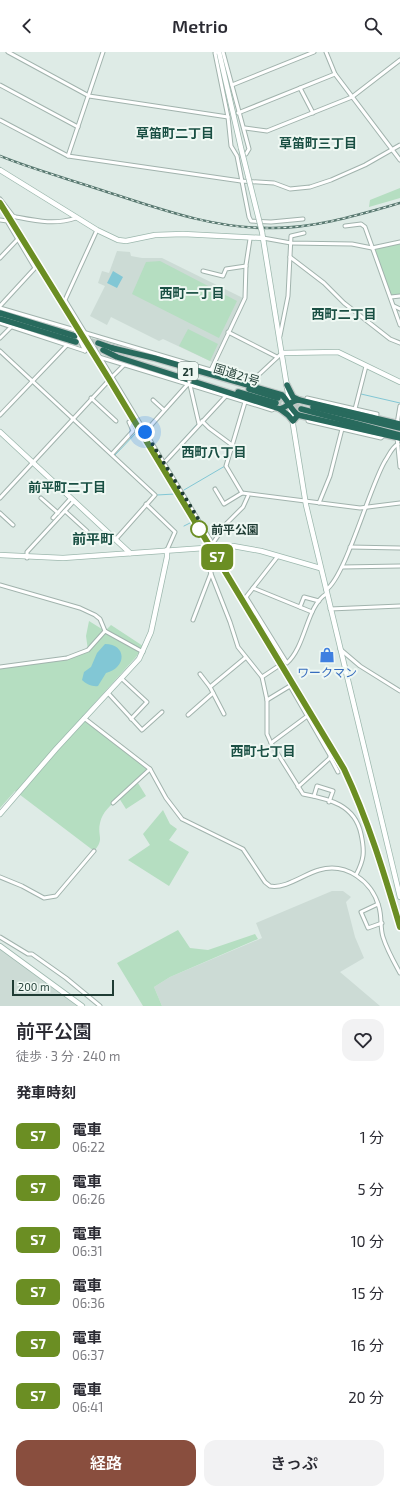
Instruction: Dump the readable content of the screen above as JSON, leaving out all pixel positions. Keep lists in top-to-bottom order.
{
  "districts": [
    "草笛町二丁目",
    "草笛町三丁目",
    "西町一丁目",
    "西町二丁目",
    "西町八丁目",
    "前平町二丁目",
    "前平町",
    "西町七丁目"
  ],
  "places": {
    "other": ["前平公園"],
    "shop": ["ワークマン"]
  },
  "scale_bar": "200 m",
  "page": {
    "header": "Metrio",
    "on_map": "S7",
    "scale": "200 m",
    "heading": [
      ["前平公園", "徒歩 · 3 分 · 240 m"],
      "発車時刻"
    ],
    "list": [
      {
        "mark": "S7",
        "name": "電車",
        "note": "06:22",
        "value": "1 分"
      },
      {
        "mark": "S7",
        "name": "電車",
        "note": "06:26",
        "value": "5 分"
      },
      {
        "mark": "S7",
        "name": "電車",
        "note": "06:31",
        "value": "10 分"
      },
      {
        "mark": "S7",
        "name": "電車",
        "note": "06:36",
        "value": "15 分"
      },
      {
        "mark": "S7",
        "name": "電車",
        "note": "06:37",
        "value": "16 分"
      },
      {
        "mark": "S7",
        "name": "電車",
        "note": "06:41",
        "value": "20 分"
      }
    ],
    "buttons": ["経路", "きっぷ"]
  }
}
